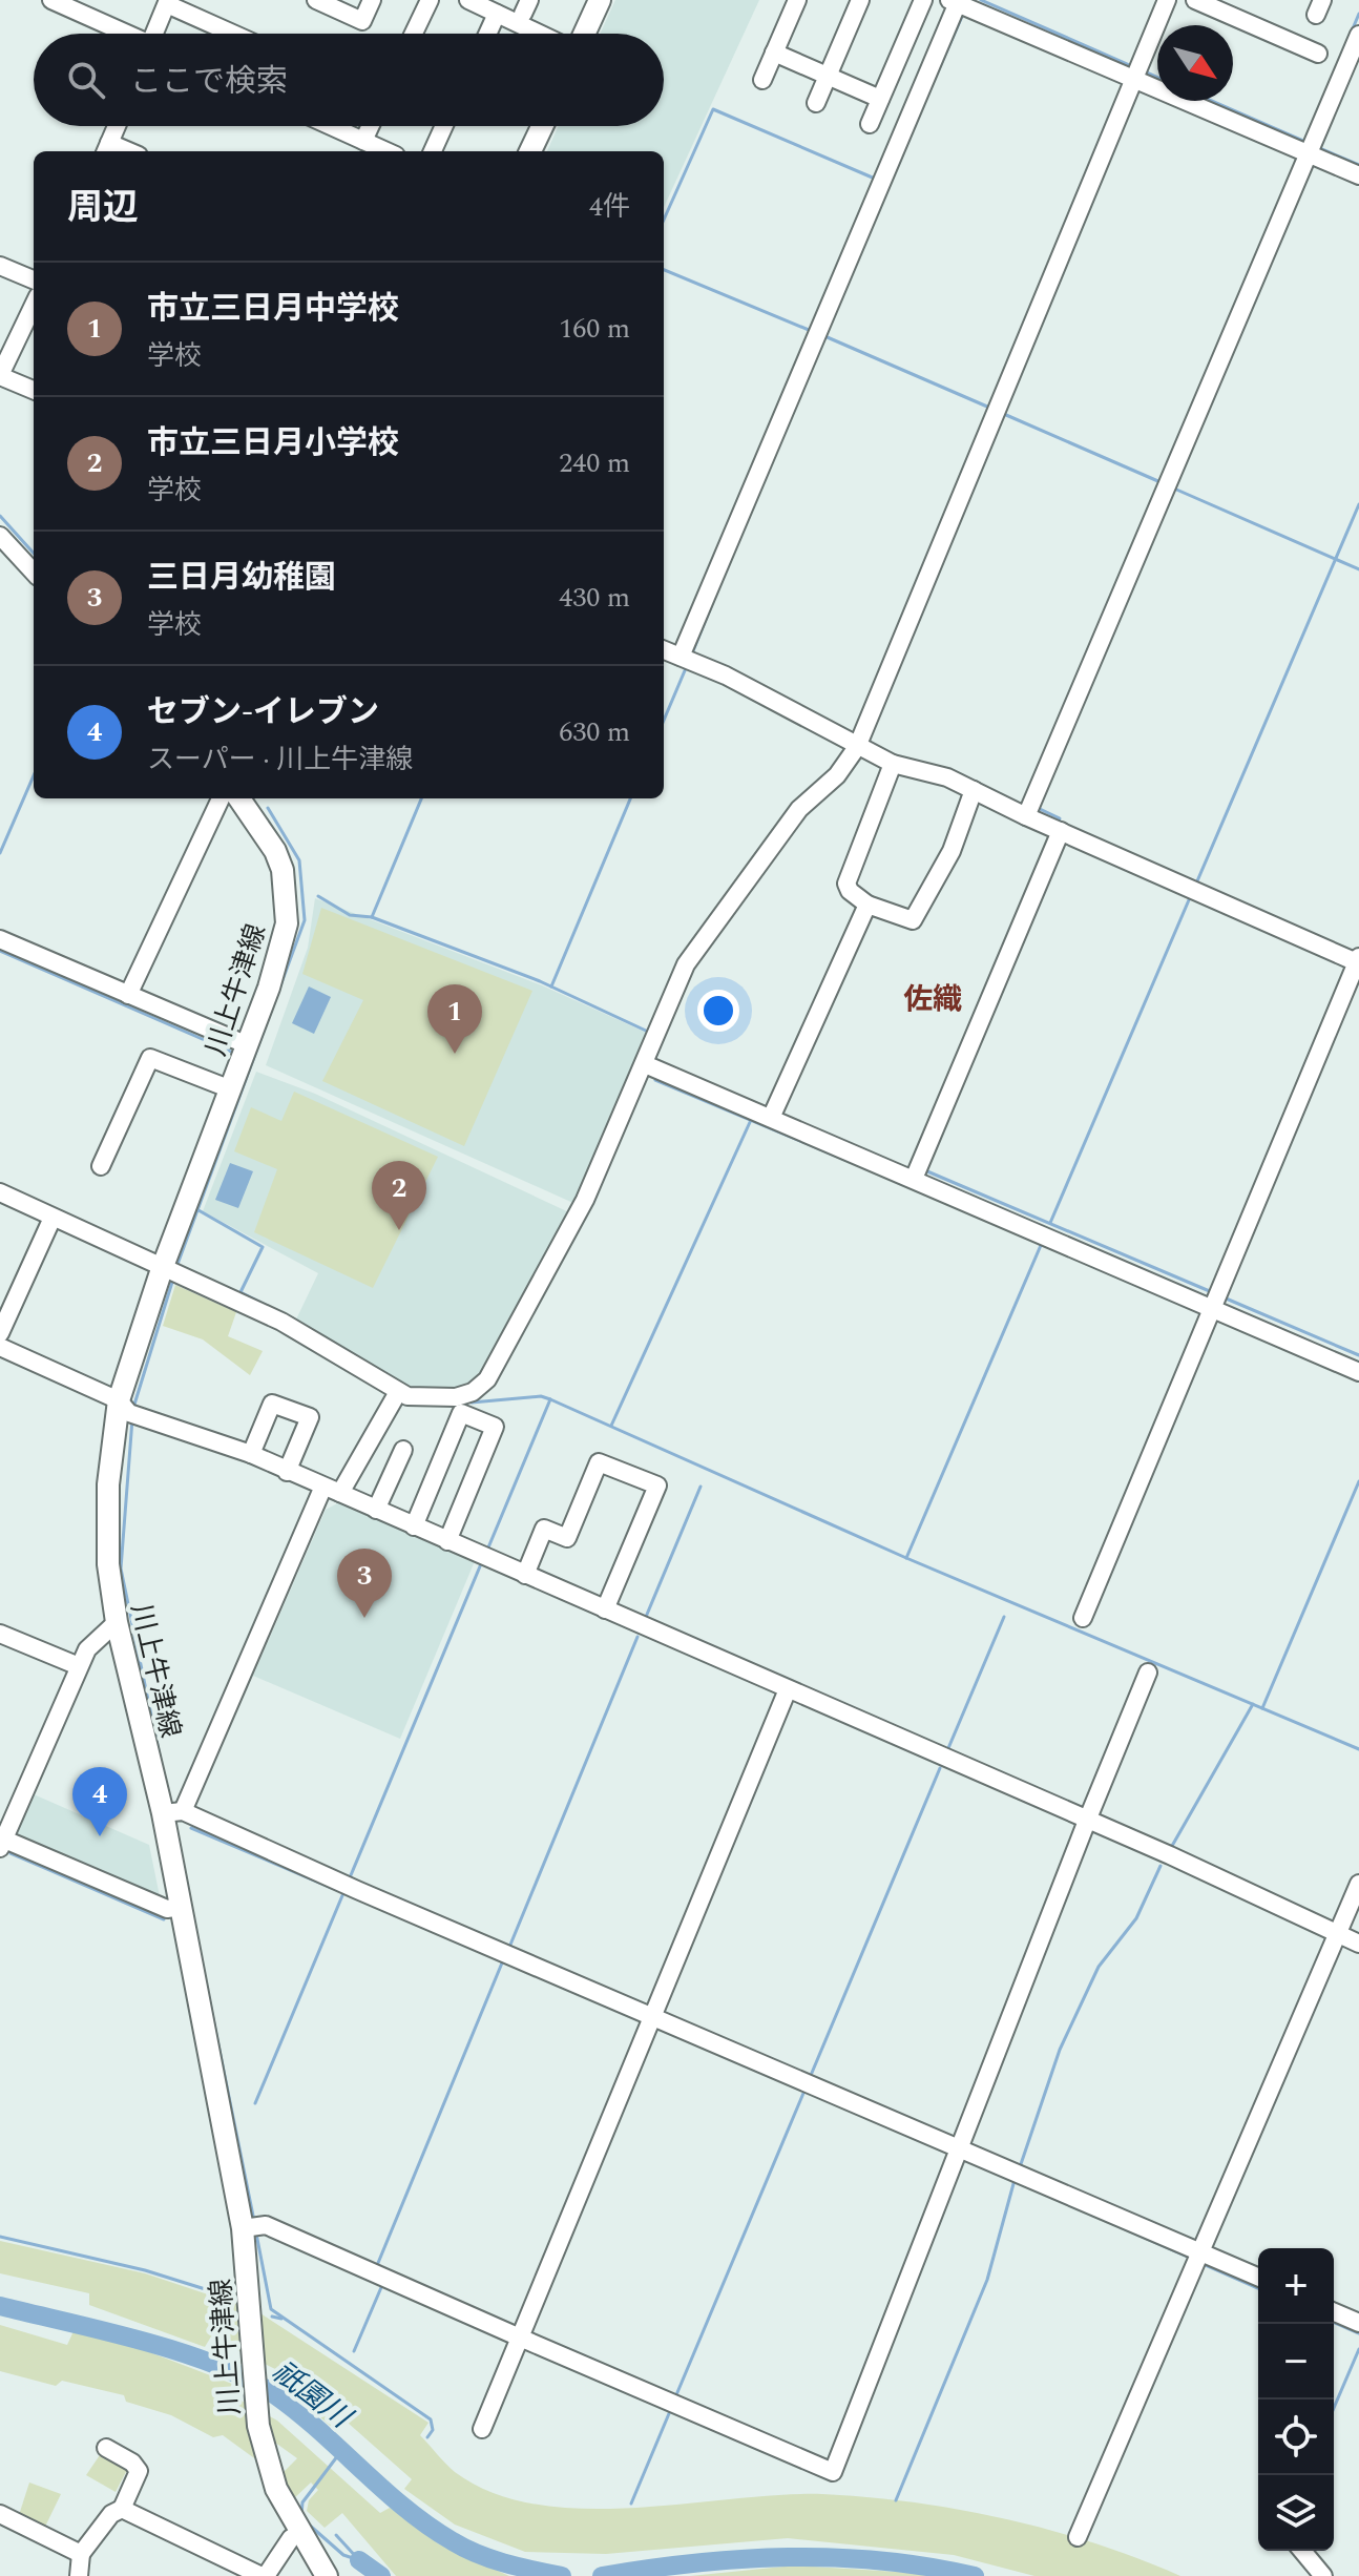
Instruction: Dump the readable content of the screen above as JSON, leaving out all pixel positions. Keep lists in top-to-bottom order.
{
  "streets": {
    "main road": ["川上牛津線"]
  },
  "districts": ["佐織"],
  "water": ["祇園川"],
  "north": "bottom right",
  "page": {
    "search": "ここで検索",
    "heading": ["周辺", "4件"],
    "list": [
      {
        "mark": "1",
        "name": "市立三日月中学校",
        "note": "学校",
        "value": "160 m"
      },
      {
        "mark": "2",
        "name": "市立三日月小学校",
        "note": "学校",
        "value": "240 m"
      },
      {
        "mark": "3",
        "name": "三日月幼稚園",
        "note": "学校",
        "value": "430 m"
      },
      {
        "mark": "4",
        "name": "セブン-イレブン",
        "note": "スーパー · 川上牛津線",
        "value": "630 m"
      }
    ],
    "pins": [
      "1",
      "2",
      "3",
      "4"
    ],
    "map_buttons": ["+", "−"]
  }
}
